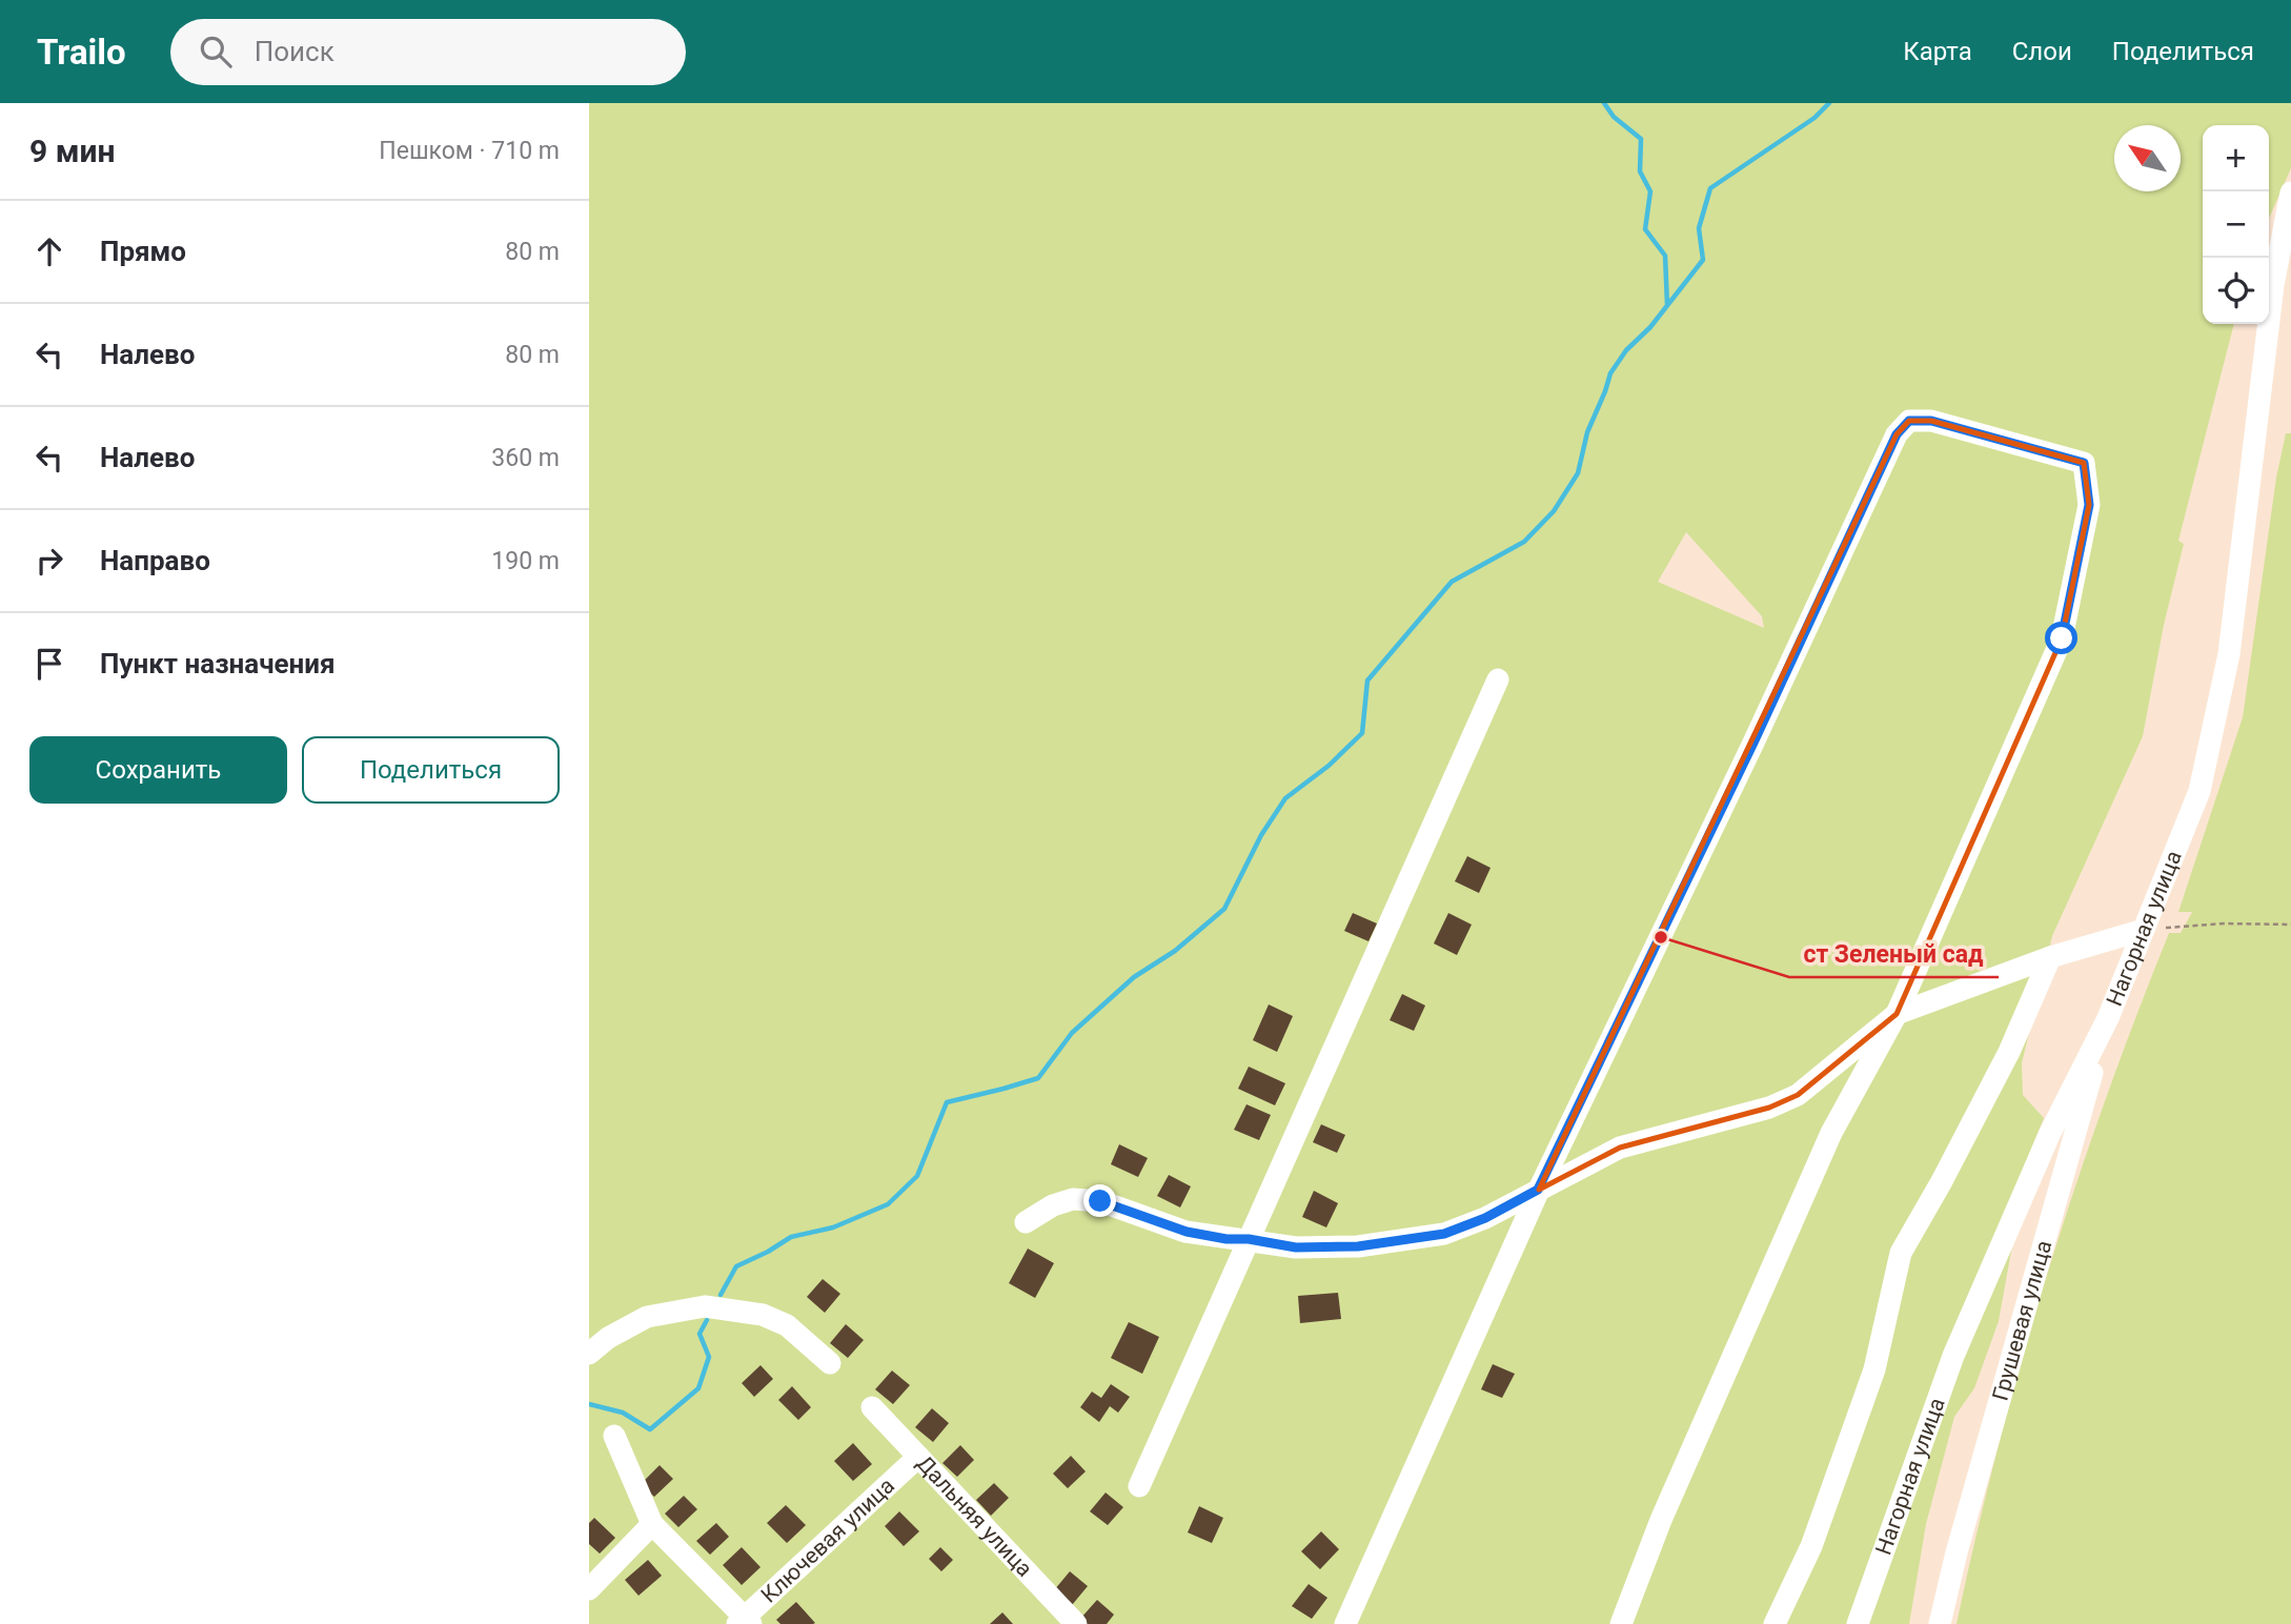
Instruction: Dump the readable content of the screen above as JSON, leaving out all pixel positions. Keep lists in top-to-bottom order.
{
  "streets": {
    "street": [
      "Нагорная улица",
      "Грушевая улица",
      "Дальняя улица",
      "Ключевая улица"
    ]
  },
  "crossings": [
    ["Нагорная улица", "Грушевая улица"],
    ["Дальняя улица", "Ключевая улица"]
  ],
  "places": ["ст Зеленый сад"],
  "north": "top left",
  "page": {
    "header": "Trailo",
    "search": "Поиск",
    "nav": ["Карта", "Слои", "Поделиться"],
    "heading": ["9 мин", "Пешком · 710 m"],
    "map_buttons": ["+", "−"],
    "list": [
      ["Прямо", "80 m"],
      ["Налево", "80 m"],
      ["Налево", "360 m"],
      ["Направо", "190 m"],
      "Пункт назначения"
    ],
    "buttons": ["Сохранить", "Поделиться"]
  }
}
